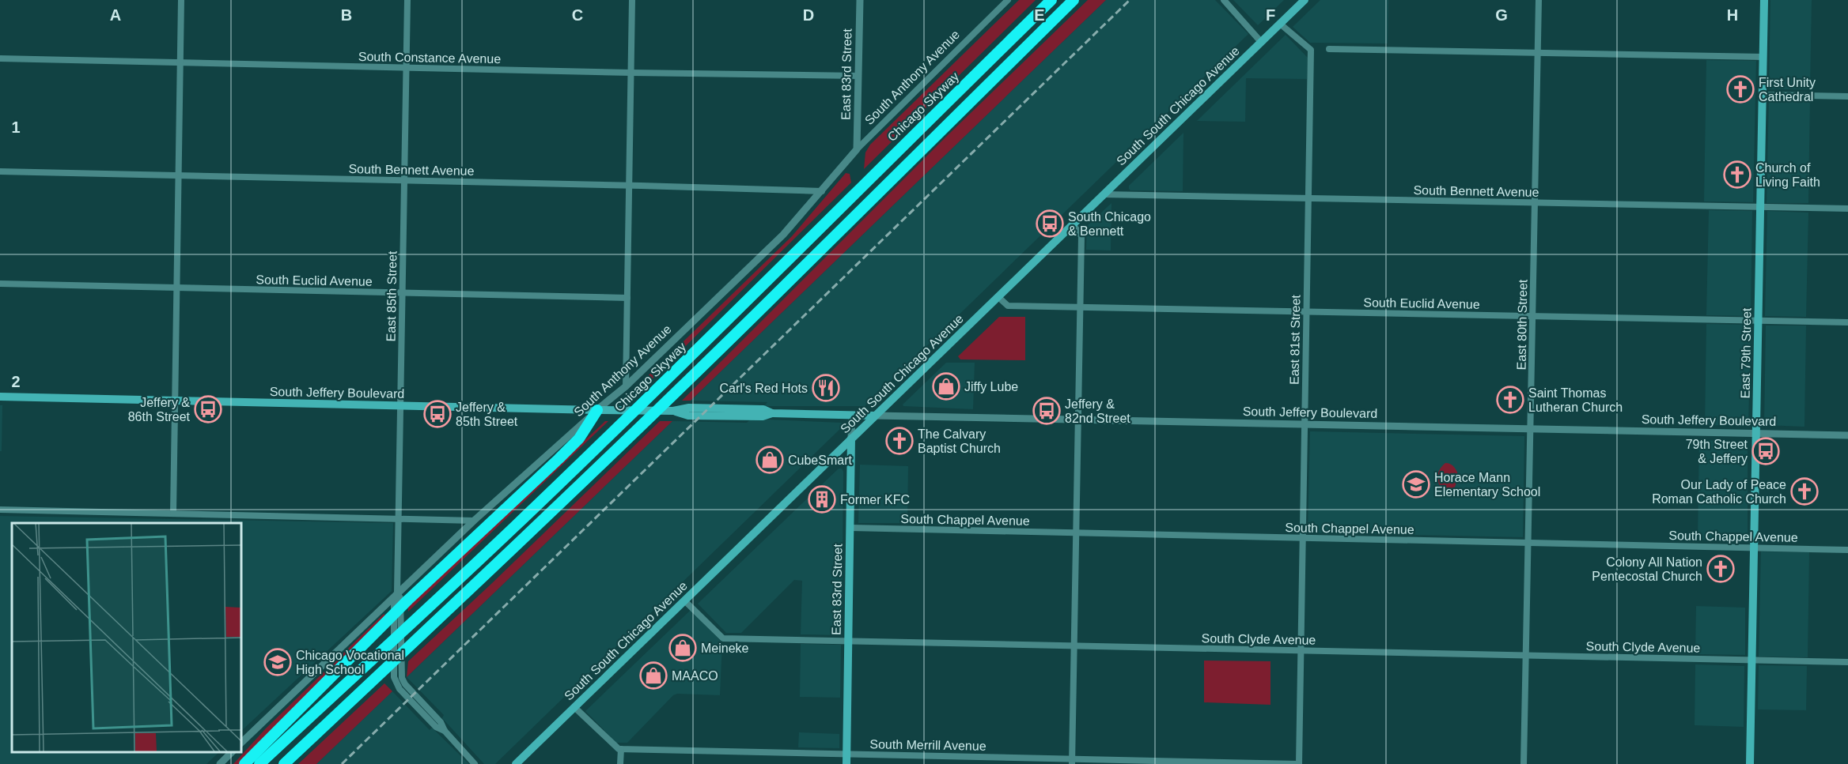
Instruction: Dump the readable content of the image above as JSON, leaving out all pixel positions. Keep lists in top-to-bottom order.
{
  "streets": {
    "highway": ["Chicago Skyway"],
    "main road": [
      "East 83rd Street",
      "South South Chicago Avenue",
      "East 79th Street",
      "South Jeffery Boulevard"
    ],
    "street": [
      "South Constance Avenue",
      "South Anthony Avenue",
      "South Bennett Avenue",
      "South Euclid Avenue",
      "East 85th Street",
      "East 80th Street",
      "East 81st Street",
      "South Chappel Avenue",
      "South Clyde Avenue",
      "South Merrill Avenue"
    ]
  },
  "crossings": [
    ["South Constance Avenue", "East 83rd Street"],
    ["South Constance Avenue", "East 85th Street"],
    ["East 83rd Street", "South Anthony Avenue"],
    ["East 83rd Street", "South South Chicago Avenue"],
    ["East 83rd Street", "South Jeffery Boulevard"],
    ["East 83rd Street", "South Chappel Avenue"],
    ["East 83rd Street", "South Clyde Avenue"],
    ["East 83rd Street", "South Merrill Avenue"],
    ["South Anthony Avenue", "South Bennett Avenue"],
    ["South Anthony Avenue", "East 85th Street"],
    ["South Anthony Avenue", "South Jeffery Boulevard"],
    ["South South Chicago Avenue", "South Bennett Avenue"],
    ["South South Chicago Avenue", "South Euclid Avenue"],
    ["South South Chicago Avenue", "East 81st Street"],
    ["South South Chicago Avenue", "South Jeffery Boulevard"],
    ["South South Chicago Avenue", "South Clyde Avenue"],
    ["South Bennett Avenue", "East 85th Street"],
    ["South Bennett Avenue", "East 80th Street"],
    ["South Bennett Avenue", "East 81st Street"],
    ["South Bennett Avenue", "East 79th Street"],
    ["South Euclid Avenue", "East 85th Street"],
    ["South Euclid Avenue", "East 80th Street"],
    ["South Euclid Avenue", "East 81st Street"],
    ["South Euclid Avenue", "East 79th Street"],
    ["East 85th Street", "South Jeffery Boulevard"],
    ["East 80th Street", "South Jeffery Boulevard"],
    ["East 80th Street", "South Chappel Avenue"],
    ["East 80th Street", "South Clyde Avenue"],
    ["East 81st Street", "South Jeffery Boulevard"],
    ["East 81st Street", "South Chappel Avenue"],
    ["East 81st Street", "South Clyde Avenue"],
    ["East 81st Street", "South Merrill Avenue"],
    ["East 79th Street", "South Jeffery Boulevard"],
    ["East 79th Street", "South Chappel Avenue"],
    ["East 79th Street", "South Clyde Avenue"]
  ],
  "places": {
    "church": [
      "First Unity Cathedral",
      "Church of Living Faith",
      "Saint Thomas Lutheran Church",
      "The Calvary Baptist Church",
      "Our Lady of Peace Roman Catholic Church",
      "Colony All Nation Pentecostal Church"
    ],
    "bus stop": [
      "South Chicago & Bennett",
      "Jeffery & 86th Street",
      "Jeffery & 82nd Street",
      "Jeffery & 85th Street",
      "79th Street & Jeffery"
    ],
    "shop": [
      "Jiffy Lube",
      "CubeSmart",
      "Meineke",
      "MAACO"
    ],
    "restaurant": ["Carl's Red Hots"],
    "school or university": ["Horace Mann Elementary School", "Chicago Vocational High School"],
    "building": ["Former KFC"]
  },
  "grid": {
    "columns": [
      "A",
      "B",
      "C",
      "D",
      "E",
      "F",
      "G",
      "H"
    ],
    "rows": ["1", "2"]
  }
}
